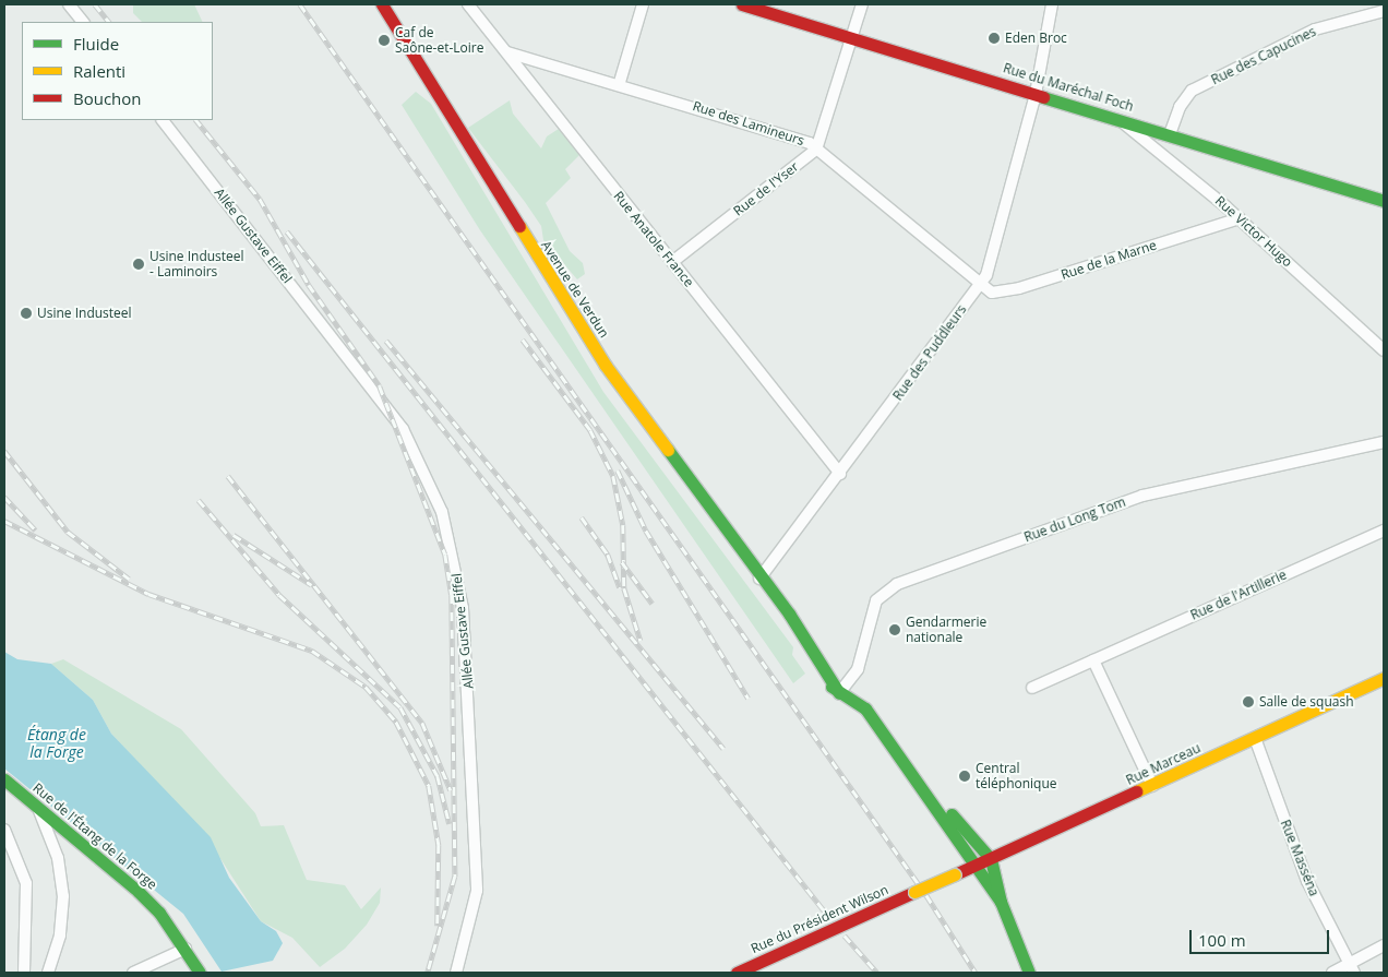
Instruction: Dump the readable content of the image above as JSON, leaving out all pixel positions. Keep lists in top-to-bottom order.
{
  "streets": {
    "main road": [
      "Rue du Maréchal Foch",
      "Avenue de Verdun",
      "Rue Marceau",
      "Rue de l'Étang de la Forge",
      "Rue du Président Wilson"
    ],
    "street": [
      "Rue des Capucines",
      "Rue des Lamineurs",
      "Rue de l'Yser",
      "Rue Victor Hugo",
      "Allée Gustave Eiffel",
      "Rue Anatole France",
      "Rue de la Marne",
      "Rue des Puddleurs",
      "Rue du Long Tom",
      "Rue de l'Artillerie",
      "Rue Masséna"
    ]
  },
  "crossings": [
    ["Rue des Capucines", "Rue du Maréchal Foch"],
    ["Rue du Maréchal Foch", "Rue Victor Hugo"],
    ["Rue du Maréchal Foch", "Rue des Puddleurs"],
    ["Rue des Lamineurs", "Rue de l'Yser"],
    ["Rue des Lamineurs", "Rue Anatole France"],
    ["Rue des Lamineurs", "Rue de la Marne"],
    ["Rue des Lamineurs", "Rue des Puddleurs"],
    ["Rue de l'Yser", "Rue Anatole France"],
    ["Rue Victor Hugo", "Rue de la Marne"],
    ["Rue Anatole France", "Rue des Puddleurs"],
    ["Rue de la Marne", "Rue des Puddleurs"],
    ["Avenue de Verdun", "Rue des Puddleurs"],
    ["Avenue de Verdun", "Rue du Long Tom"],
    ["Avenue de Verdun", "Rue Marceau"],
    ["Rue Marceau", "Rue Masséna"],
    ["Rue Marceau", "Rue du Président Wilson"]
  ],
  "water": ["Étang de la Forge"],
  "places": [
    "Eden Broc",
    "Caf de Saône-et-Loire",
    "Usine Industeel - Laminoirs",
    "Usine Industeel",
    "Gendarmerie nationale",
    "Salle de squash",
    "Central téléphonique"
  ],
  "legend": ["Fluide", "Ralenti", "Bouchon"],
  "scale_bar": "100 m"
}
